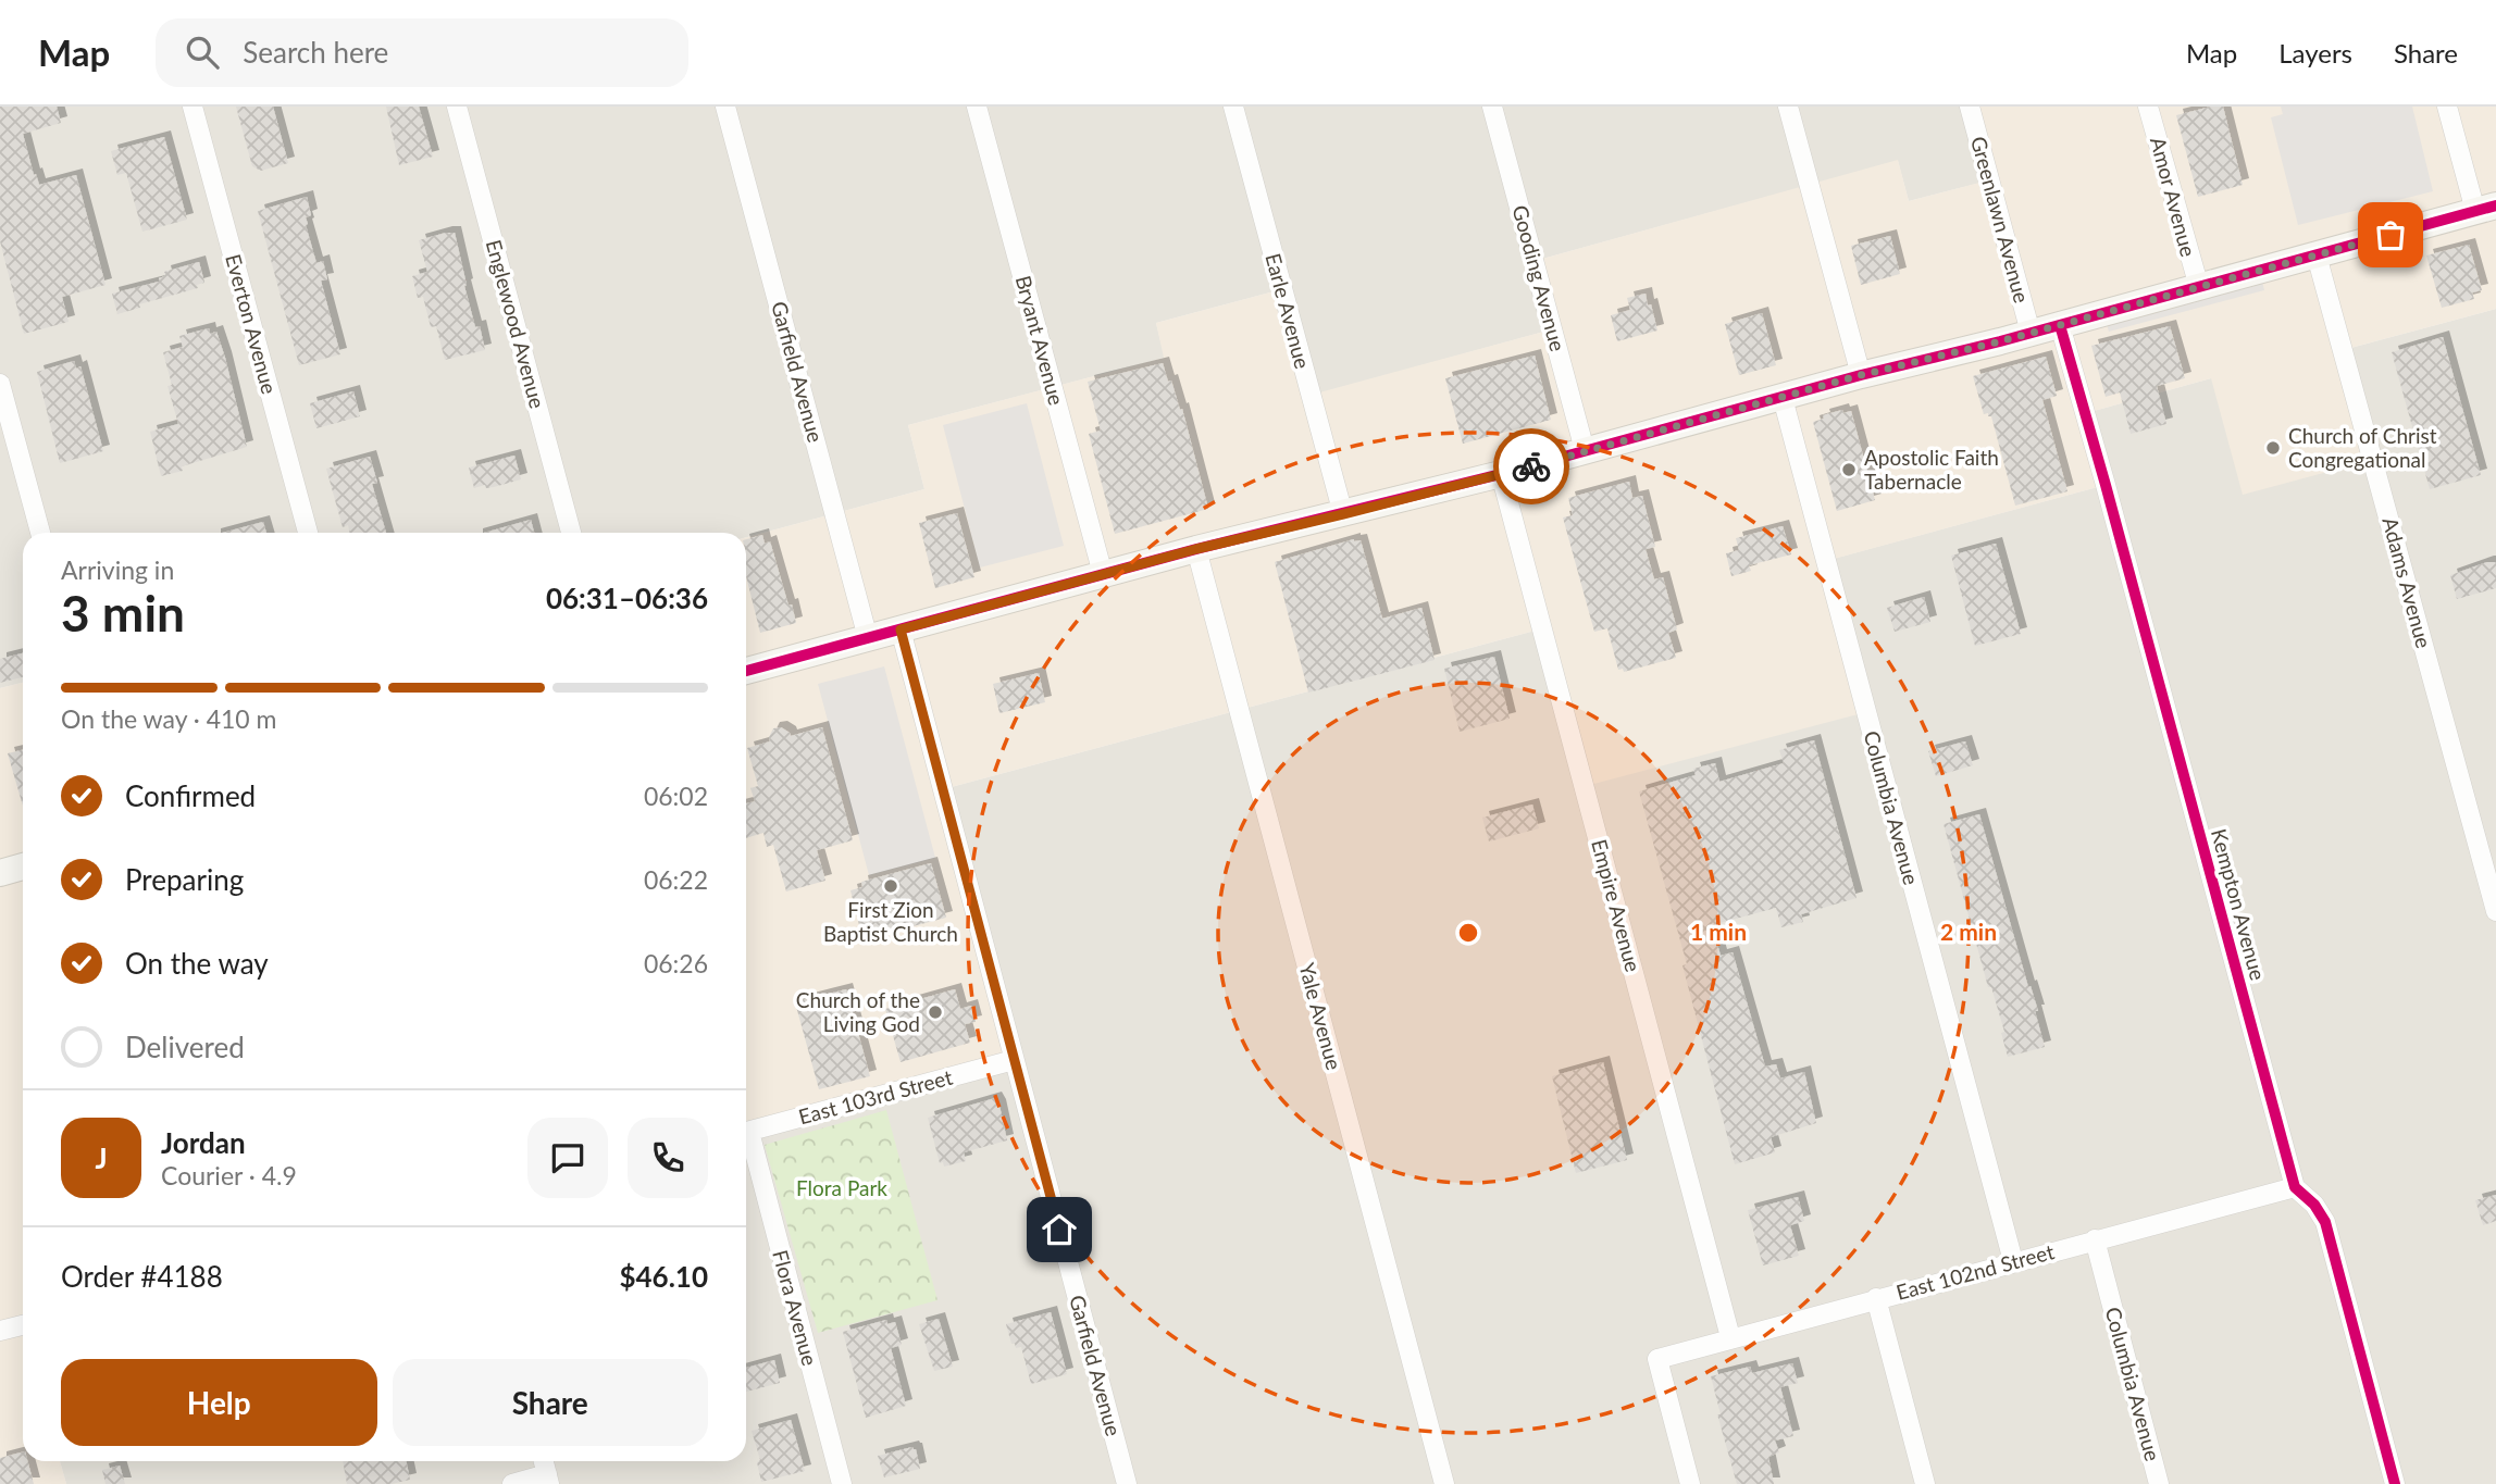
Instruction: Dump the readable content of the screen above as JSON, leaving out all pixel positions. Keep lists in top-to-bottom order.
{
  "streets": {
    "street": [
      "Amor Avenue",
      "Greenlawn Avenue",
      "Gooding Avenue",
      "Earle Avenue",
      "Everton Avenue",
      "Englewood Avenue",
      "Bryant Avenue",
      "Garfield Avenue",
      "Adams Avenue",
      "Columbia Avenue",
      "Kempton Avenue",
      "Empire Avenue",
      "Yale Avenue",
      "East 103rd Street",
      "East 102nd Street",
      "Flora Avenue"
    ]
  },
  "crossings": [
    ["Garfield Avenue", "East 103rd Street"],
    ["Columbia Avenue", "East 102nd Street"],
    ["Kempton Avenue", "East 102nd Street"],
    ["Empire Avenue", "East 102nd Street"]
  ],
  "parks": ["Flora Park"],
  "places": [
    "Church of Christ Congregational",
    "Apostolic Faith Tabernacle",
    "First Zion Baptist Church",
    "Church of the Living God"
  ],
  "page": {
    "header": "Map",
    "search": "Search here",
    "nav": ["Map", "Layers", "Share"],
    "heading": ["3 min", "Arriving in", "06:31–06:36"],
    "panel": [
      "Jordan",
      "Courier · 4.9",
      "Order #4188",
      "$46.10"
    ],
    "bar": "On the way · 410 m",
    "list": [
      ["Confirmed", "06:02"],
      ["Preparing", "06:22"],
      ["On the way", "06:26"],
      "Delivered"
    ],
    "round": "J",
    "buttons": ["Help", "Share"]
  },
  "rings": ["1 min", "2 min"]
}
